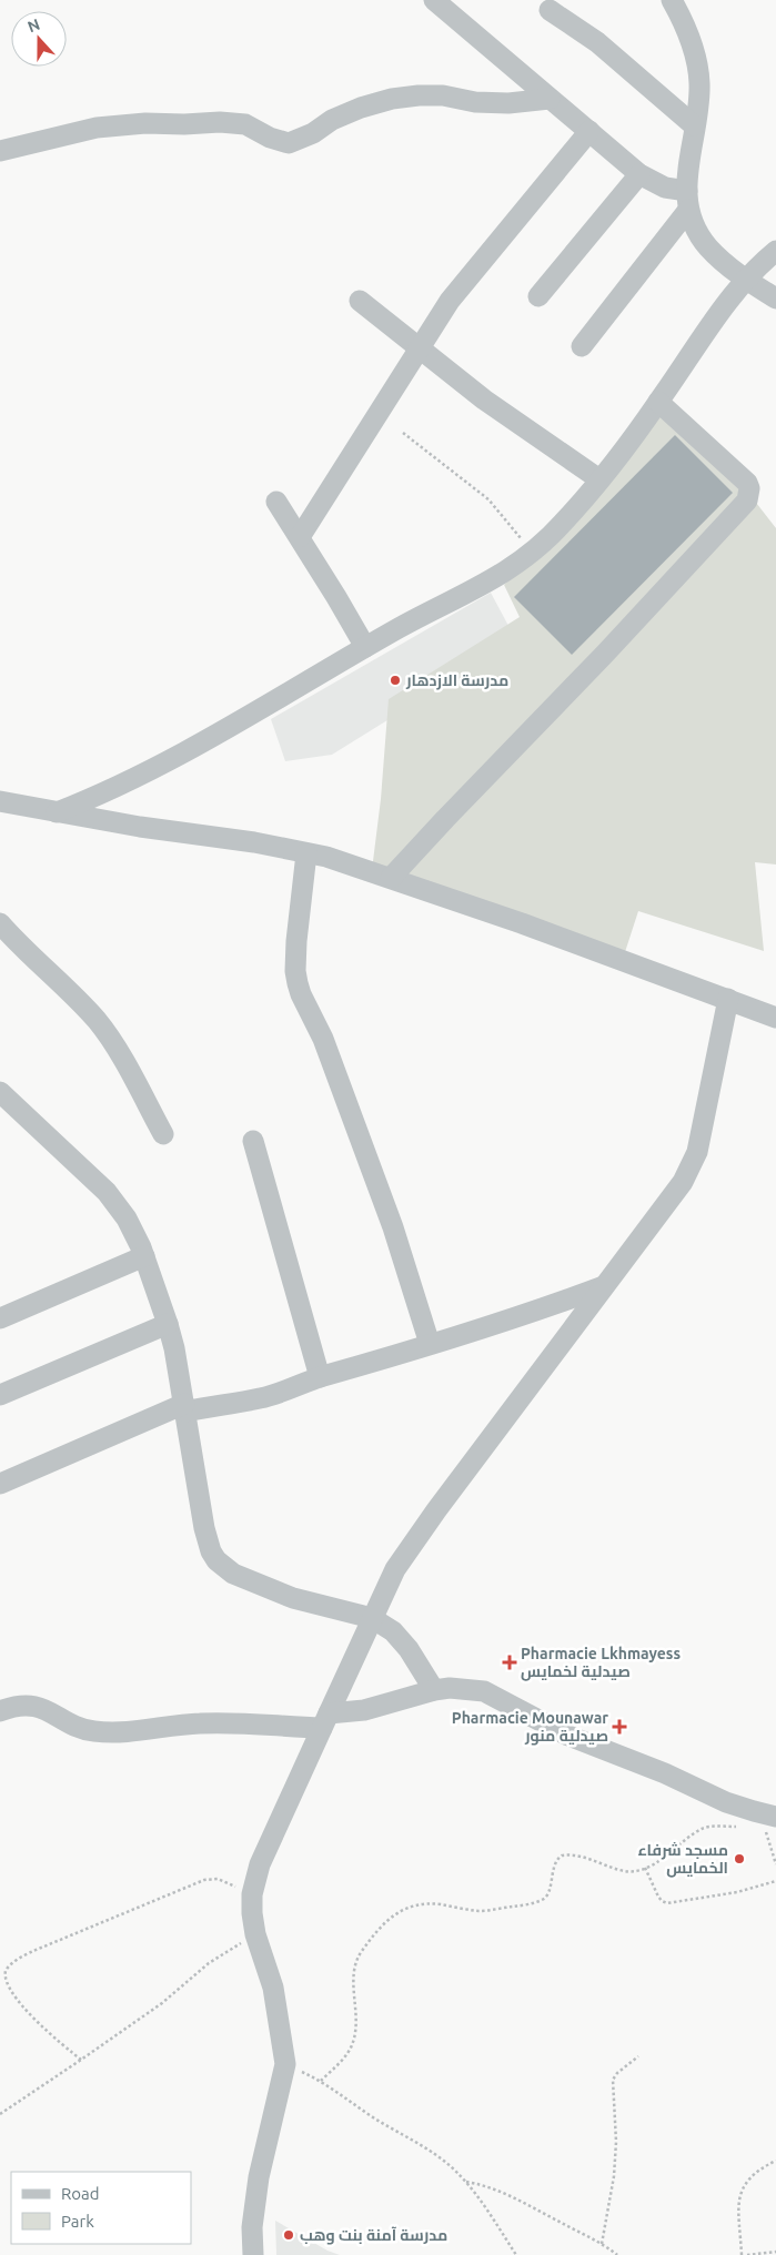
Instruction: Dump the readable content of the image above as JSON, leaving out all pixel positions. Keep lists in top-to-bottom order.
{
  "places": {
    "other": ["مدرسة الازدهار", "مسجد شرفاء الخمايس", "مدرسة آمنة بنت وهب"],
    "health": ["Pharmacie Lkhmayess صيدلية لخمايس", "Pharmacie Mounawar صيدلية منور"]
  },
  "legend": ["Road", "Park"],
  "north": "top"
}
